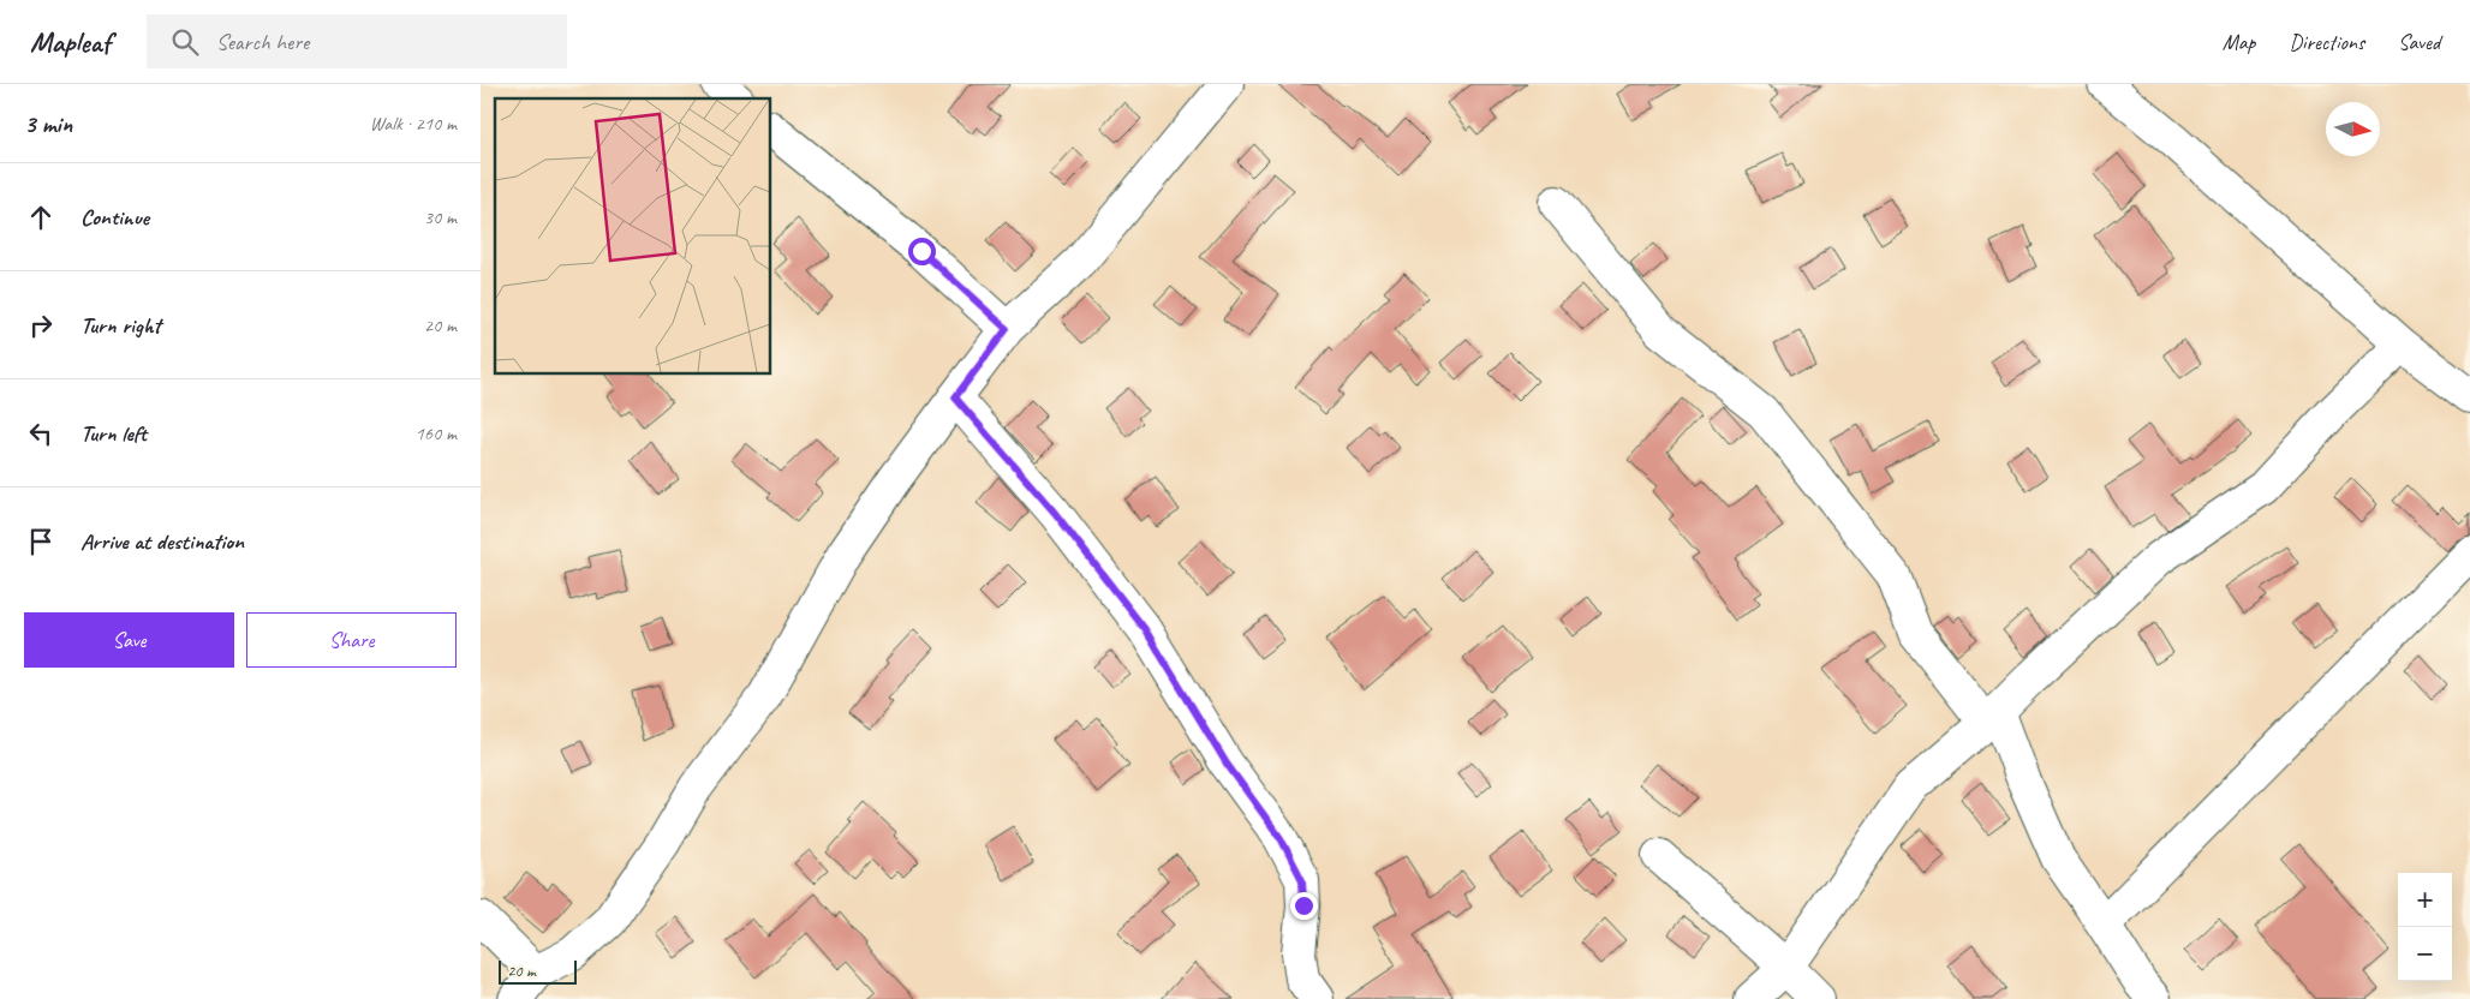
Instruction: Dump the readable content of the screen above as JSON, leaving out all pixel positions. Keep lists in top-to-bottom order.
{
  "scale_bar": "20 m",
  "north": "right",
  "page": {
    "header": "Mapleaf",
    "search": "Search here",
    "nav": ["Map", "Directions", "Saved"],
    "heading": ["3 min", "Walk · 210 m"],
    "list": [
      ["Continue", "30 m"],
      ["Turn right", "20 m"],
      ["Turn left", "160 m"],
      "Arrive at destination"
    ],
    "buttons": ["Save", "Share"],
    "map_buttons": ["+", "−"],
    "scale": "20 m"
  }
}
